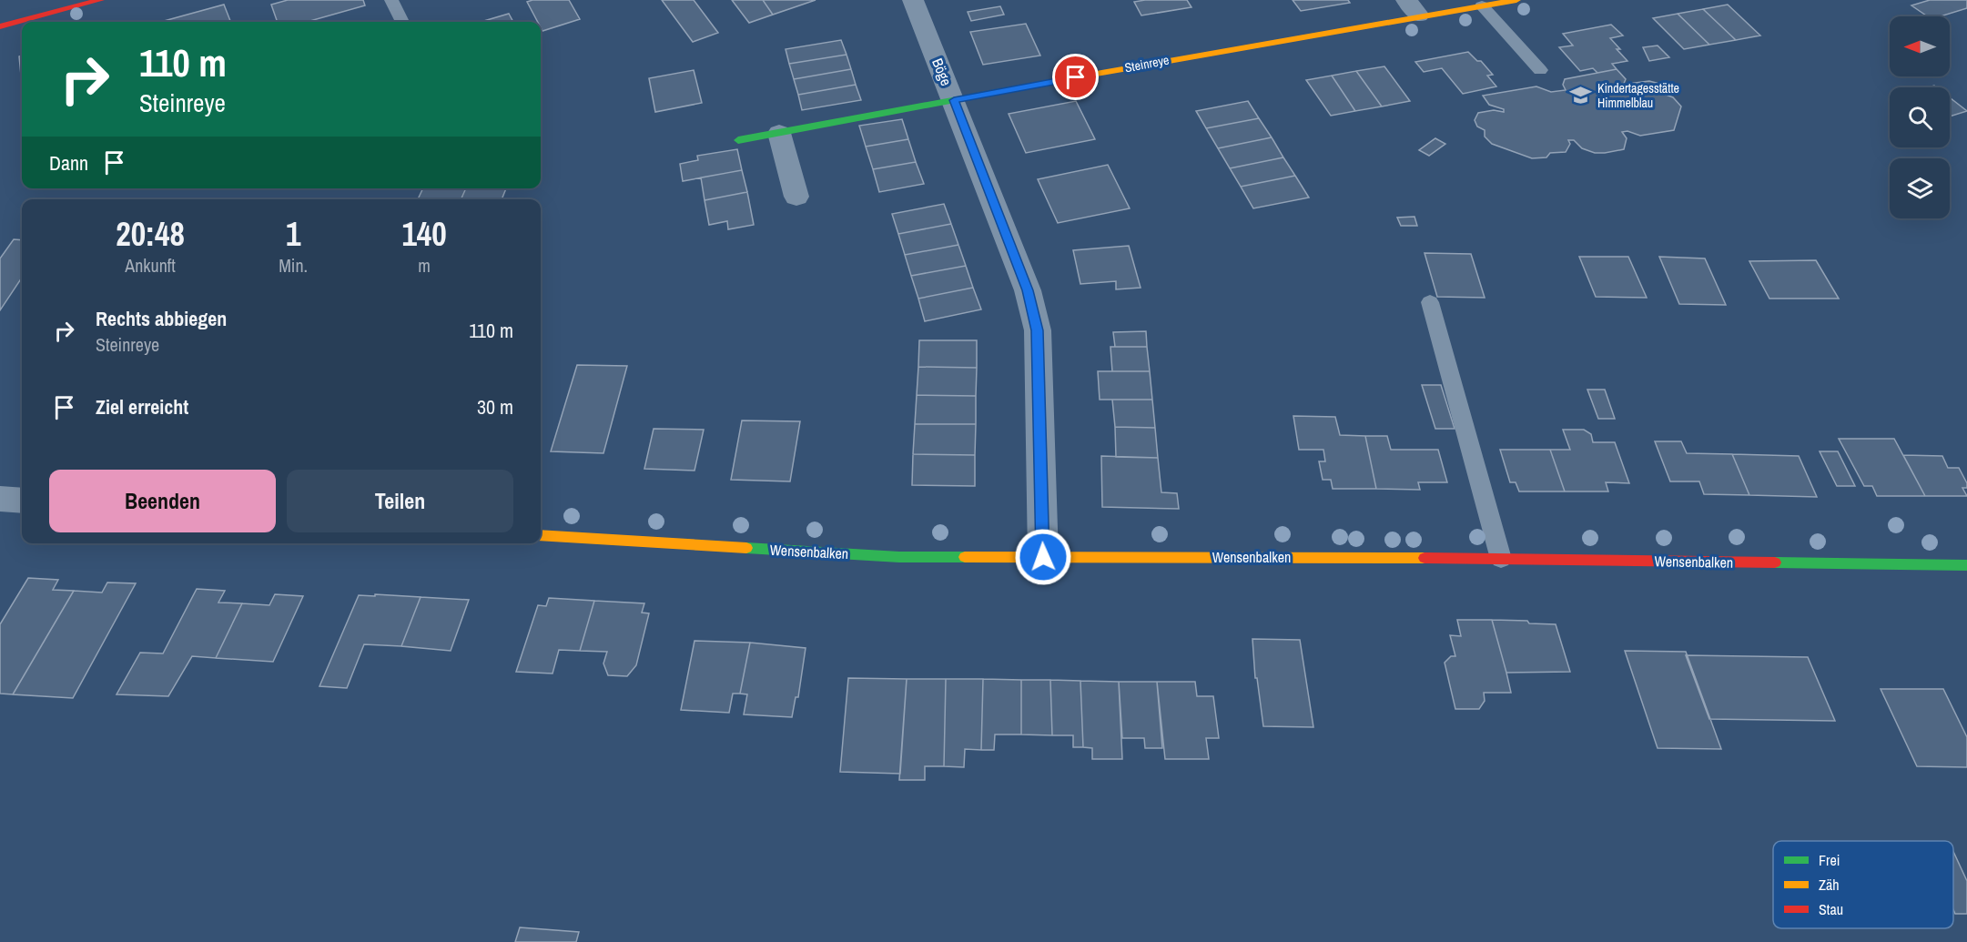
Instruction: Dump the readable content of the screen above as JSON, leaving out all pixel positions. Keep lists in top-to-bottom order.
{
  "streets": {
    "street": ["Steinreye", "Böge", "Wensenbalken"]
  },
  "crossings": [
    ["Steinreye", "Böge"],
    ["Böge", "Wensenbalken"]
  ],
  "places": {
    "school or university": ["Kindertagesstätte Himmelblau"]
  },
  "legend": ["Frei", "Zäh", "Stau"],
  "north": "left",
  "page": {
    "turn": ["110 m", "Steinreye"],
    "then": "Dann",
    "eta": [
      "20:48",
      "Ankunft",
      "1",
      "Min.",
      "140",
      "m"
    ],
    "list": [
      {
        "name": "Rechts abbiegen",
        "note": "Steinreye",
        "value": "110 m"
      },
      {
        "name": "Ziel erreicht",
        "value": "30 m"
      }
    ],
    "buttons": ["Beenden", "Teilen"]
  }
}
